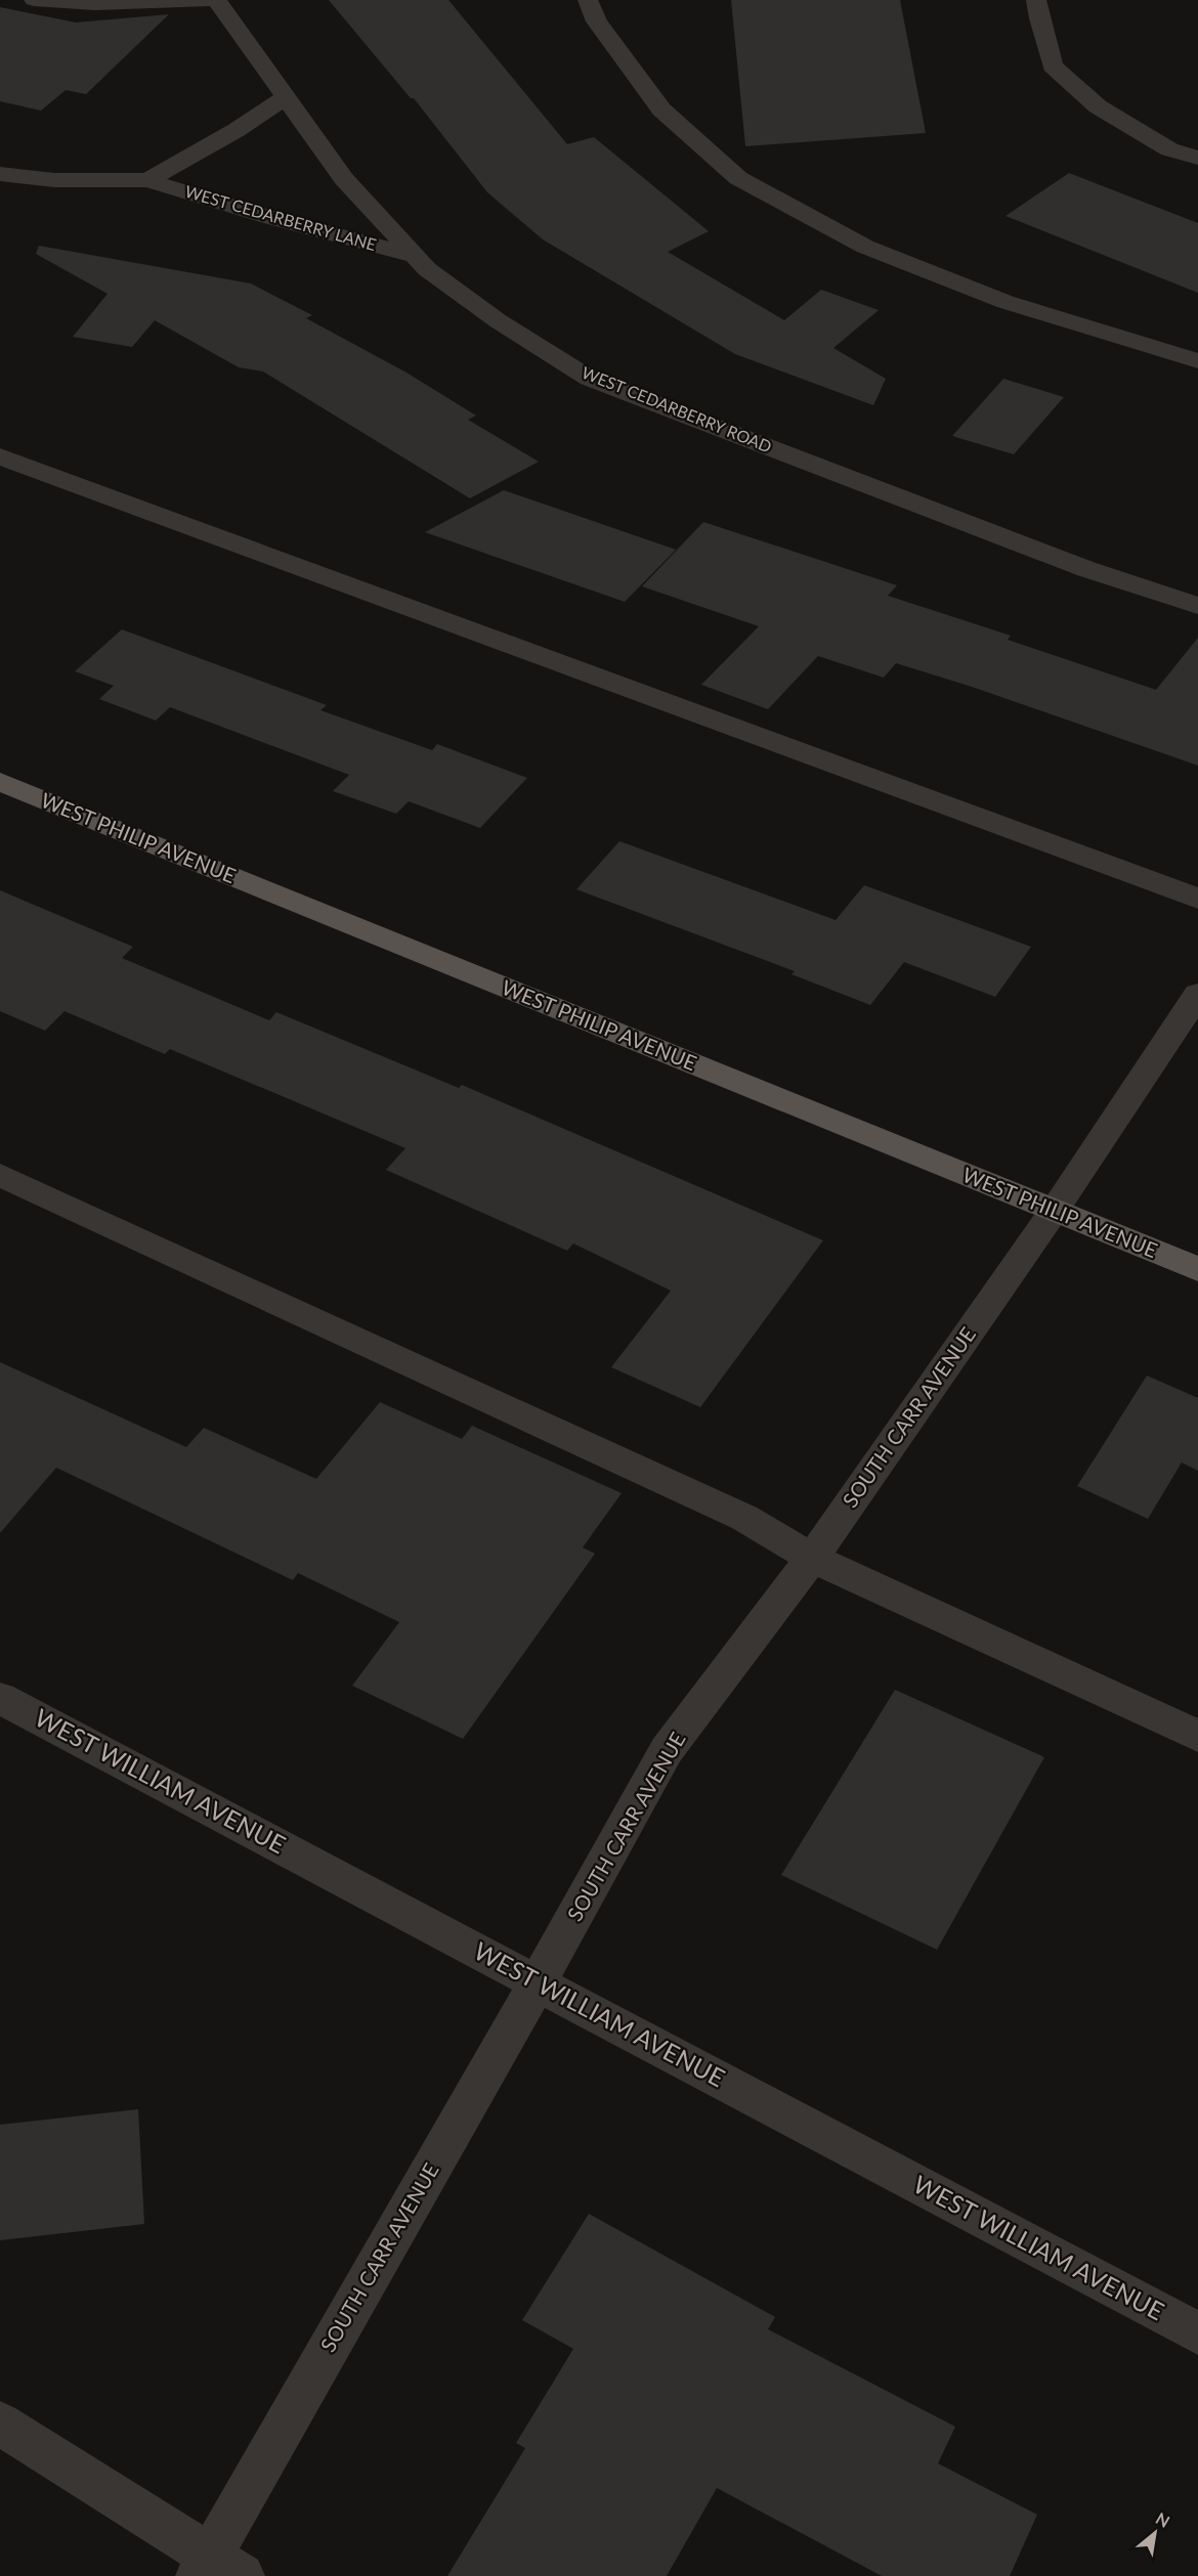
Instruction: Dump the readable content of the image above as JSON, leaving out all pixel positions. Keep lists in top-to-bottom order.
{
  "streets": {
    "main road": ["WEST PHILIP AVENUE"],
    "street": [
      "WEST CEDARBERRY LANE",
      "WEST CEDARBERRY ROAD",
      "SOUTH CARR AVENUE",
      "WEST WILLIAM AVENUE"
    ]
  },
  "crossings": [
    ["WEST CEDARBERRY LANE", "WEST CEDARBERRY ROAD"],
    ["WEST PHILIP AVENUE", "SOUTH CARR AVENUE"],
    ["SOUTH CARR AVENUE", "WEST WILLIAM AVENUE"]
  ],
  "north": "top right"
}
